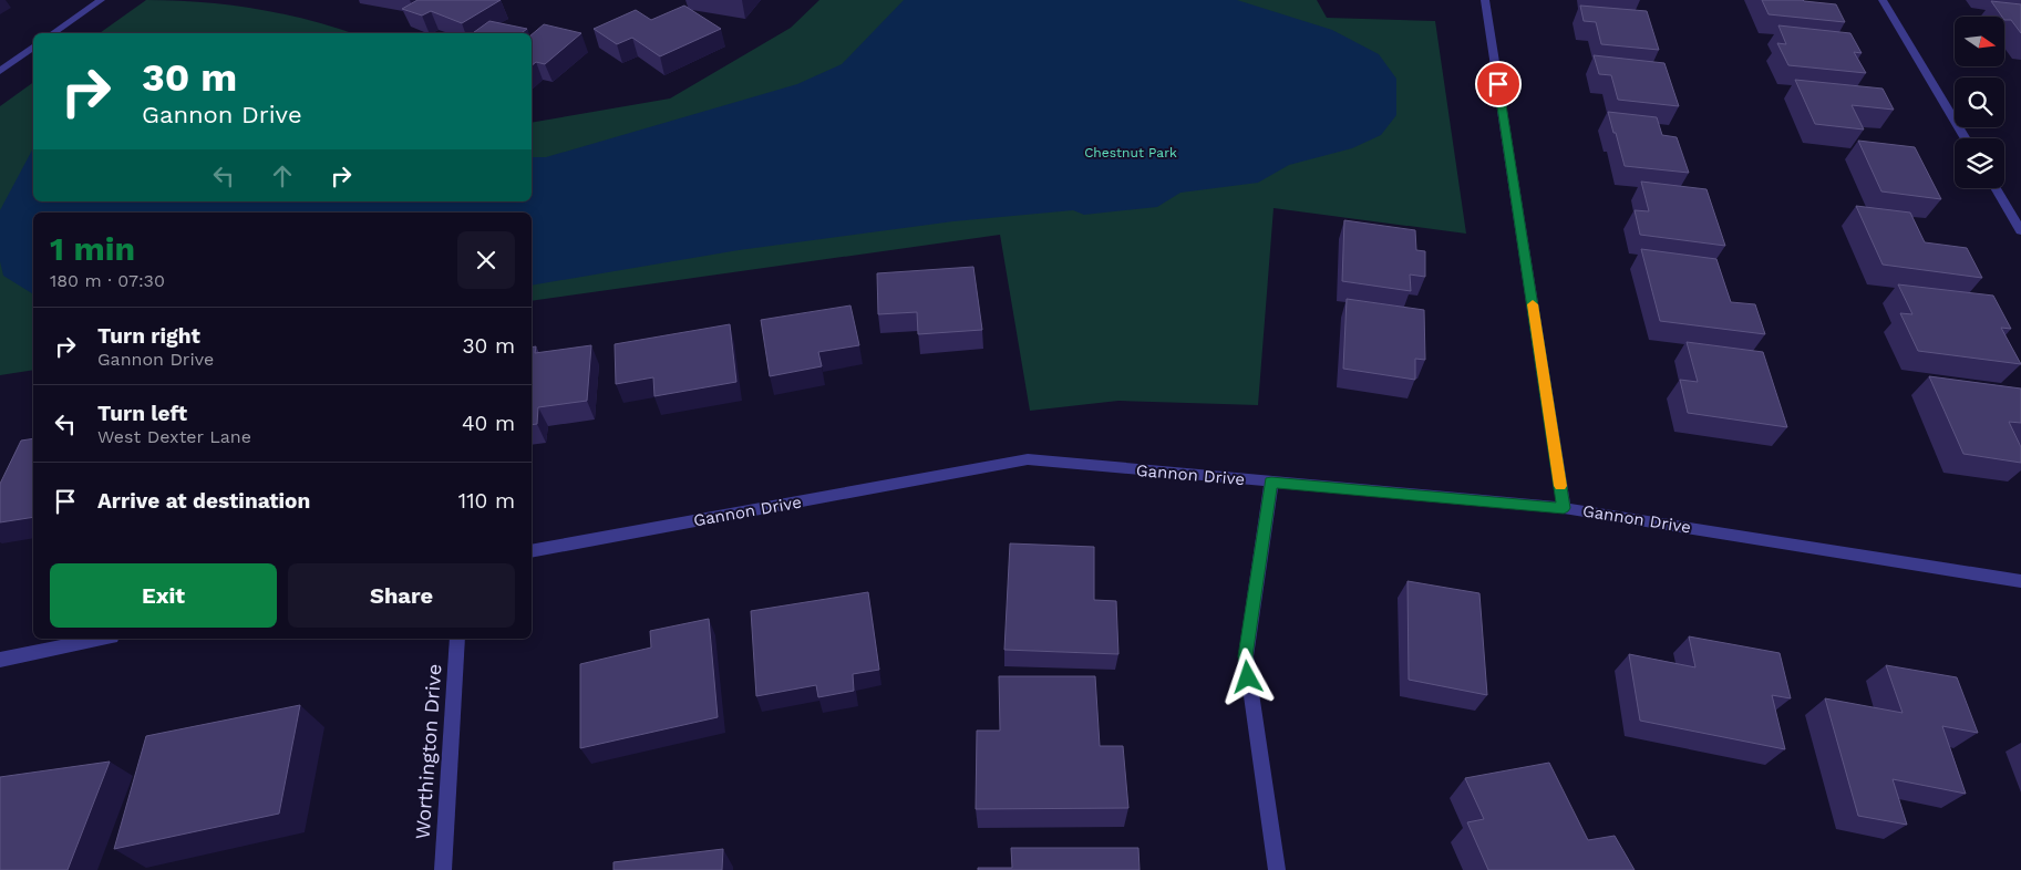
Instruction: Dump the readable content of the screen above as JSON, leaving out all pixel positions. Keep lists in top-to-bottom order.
{
  "streets": {
    "street": ["Gannon Drive", "Worthington Drive"]
  },
  "parks": ["Chestnut Park"],
  "north": "right",
  "page": {
    "turn": ["30 m", "Gannon Drive"],
    "heading": ["1 min", "180 m · 07:30"],
    "list": [
      {
        "name": "Turn right",
        "note": "Gannon Drive",
        "value": "30 m"
      },
      {
        "name": "Turn left",
        "note": "West Dexter Lane",
        "value": "40 m"
      },
      {
        "name": "Arrive at destination",
        "value": "110 m"
      }
    ],
    "buttons": ["Exit", "Share"]
  }
}
